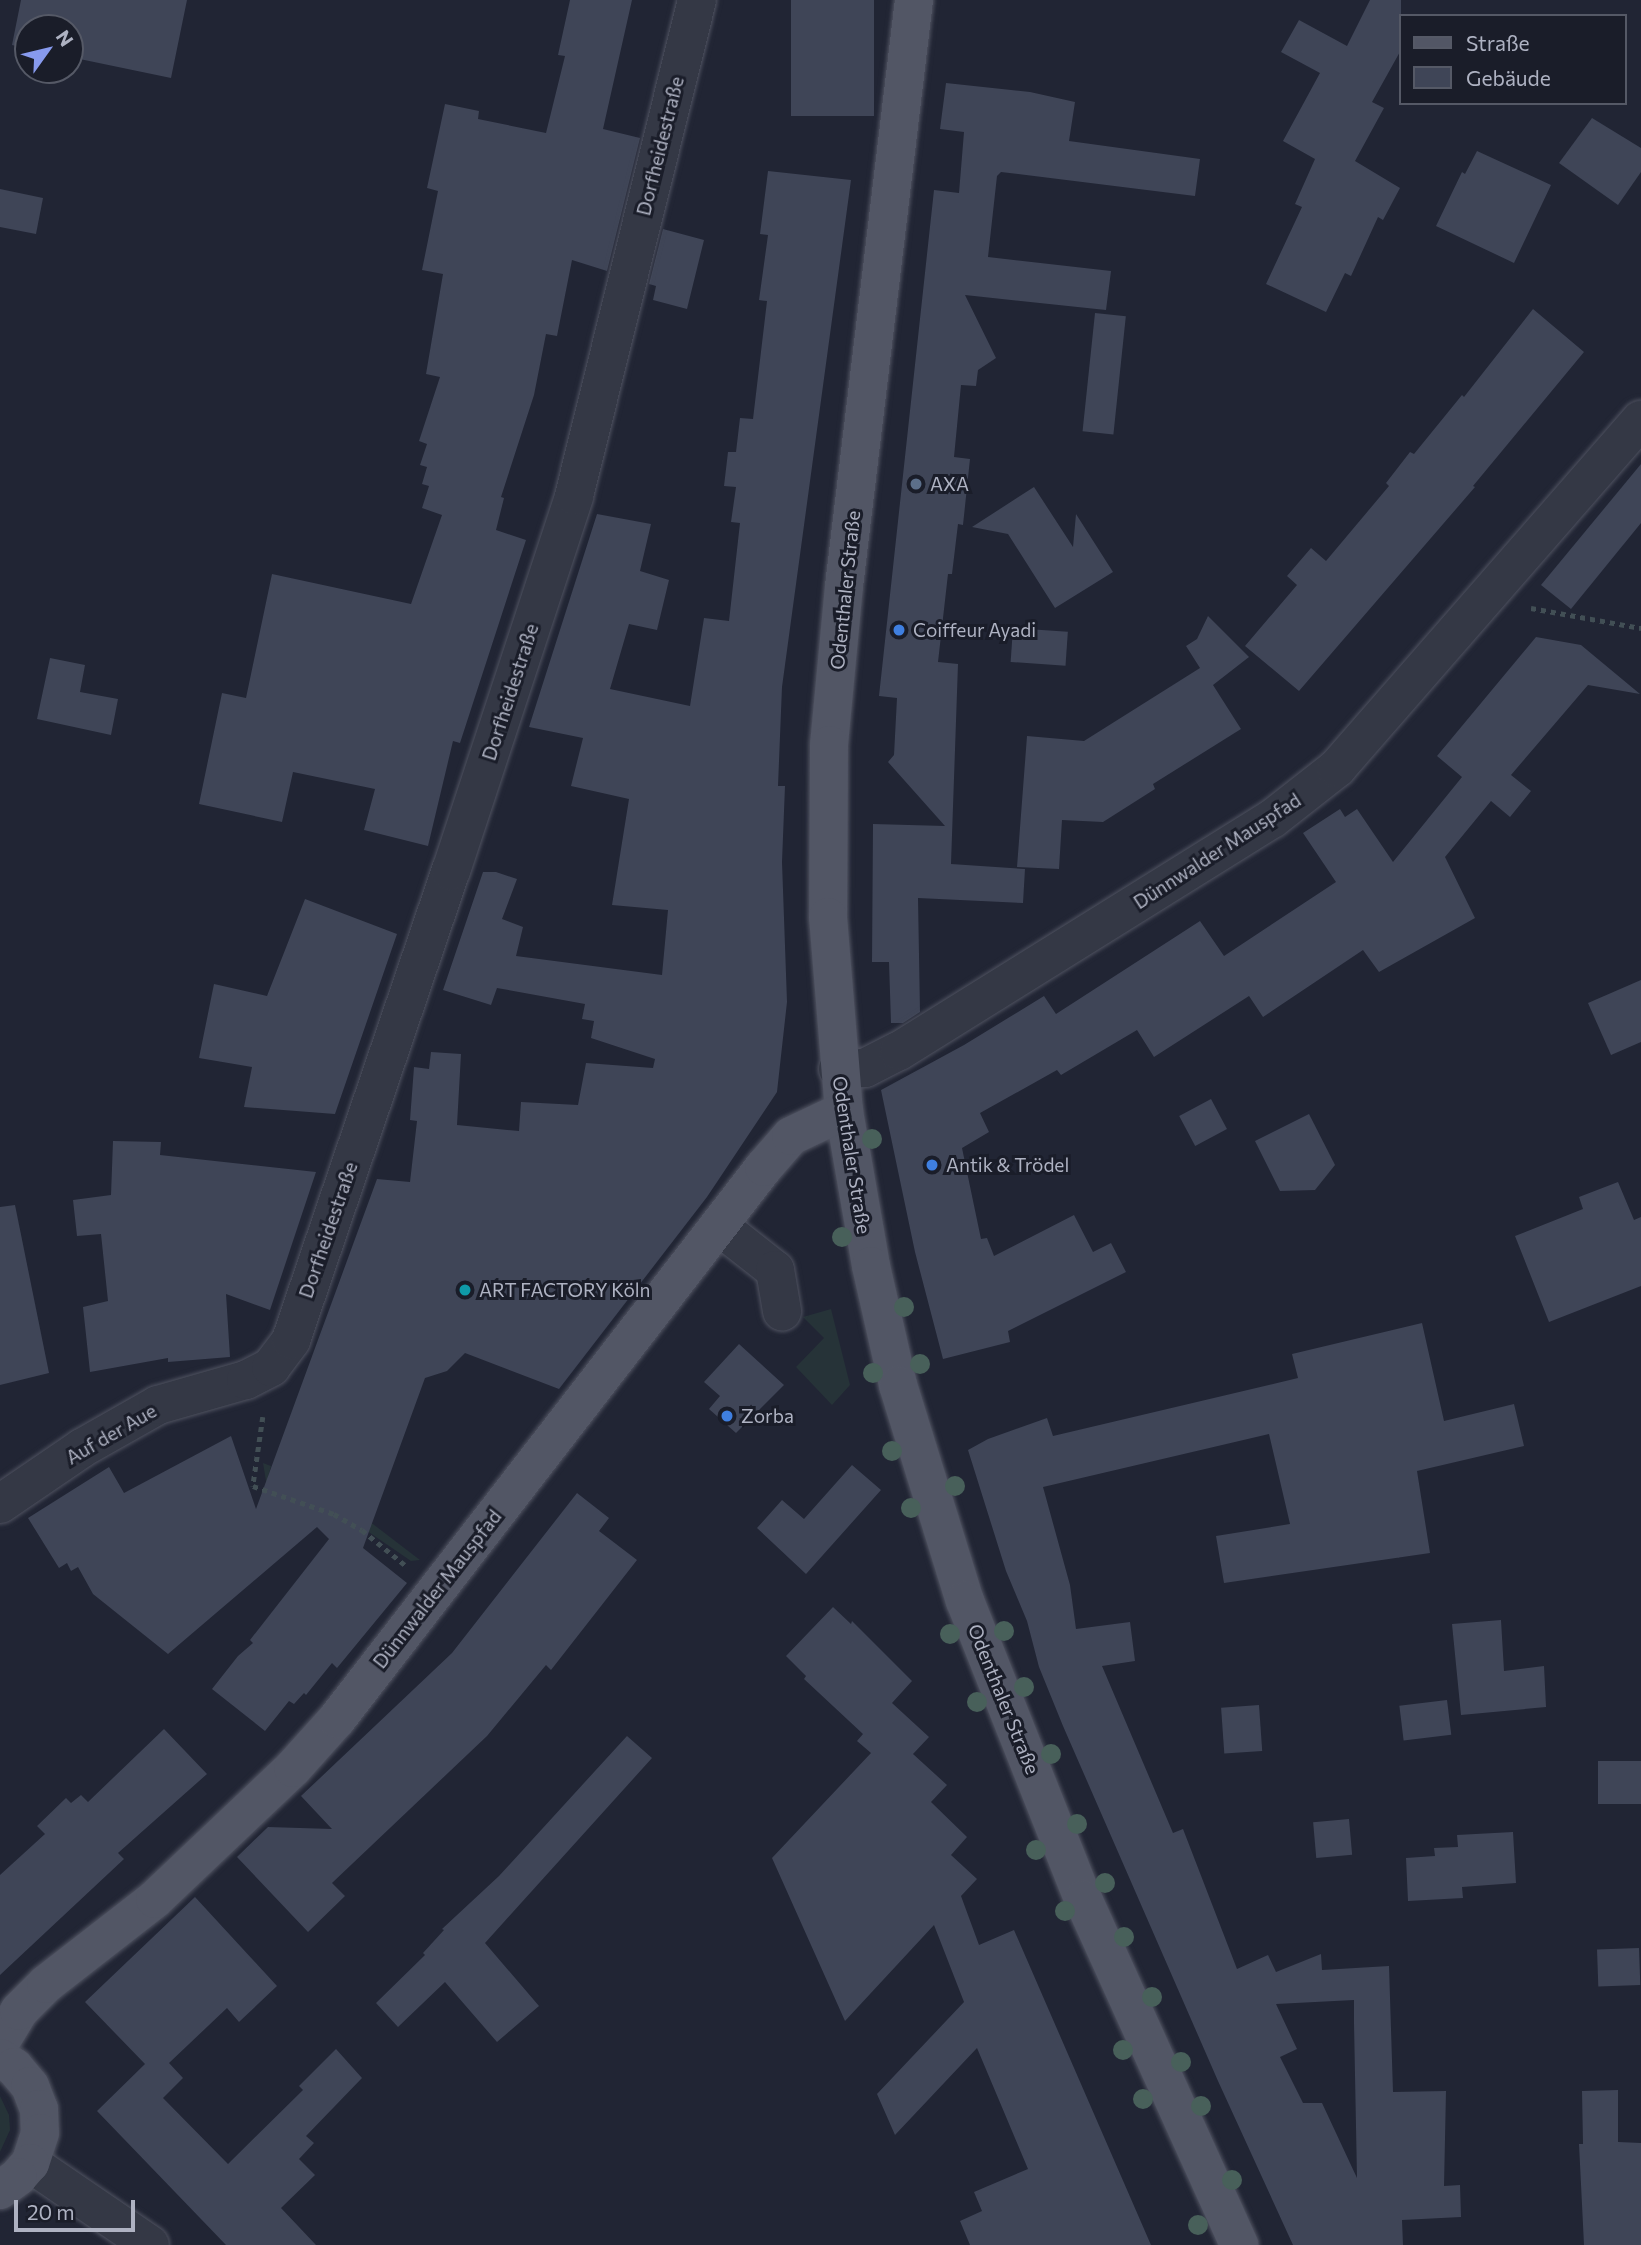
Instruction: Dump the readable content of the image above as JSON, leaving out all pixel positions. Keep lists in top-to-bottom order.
{
  "streets": {
    "main road": ["Odenthaler Straße", "Dünnwalder Mauspfad"],
    "street": ["Dorfheidestraße", "Auf der Aue"]
  },
  "crossings": [
    ["Dorfheidestraße", "Auf der Aue"],
    ["Odenthaler Straße", "Dünnwalder Mauspfad"]
  ],
  "places": [
    "AXA",
    "Coiffeur Ayadi",
    "Antik & Trödel",
    "ART FACTORY Köln",
    "Zorba"
  ],
  "legend": ["Straße", "Gebäude"],
  "scale_bar": "20 m",
  "north": "top right"
}
